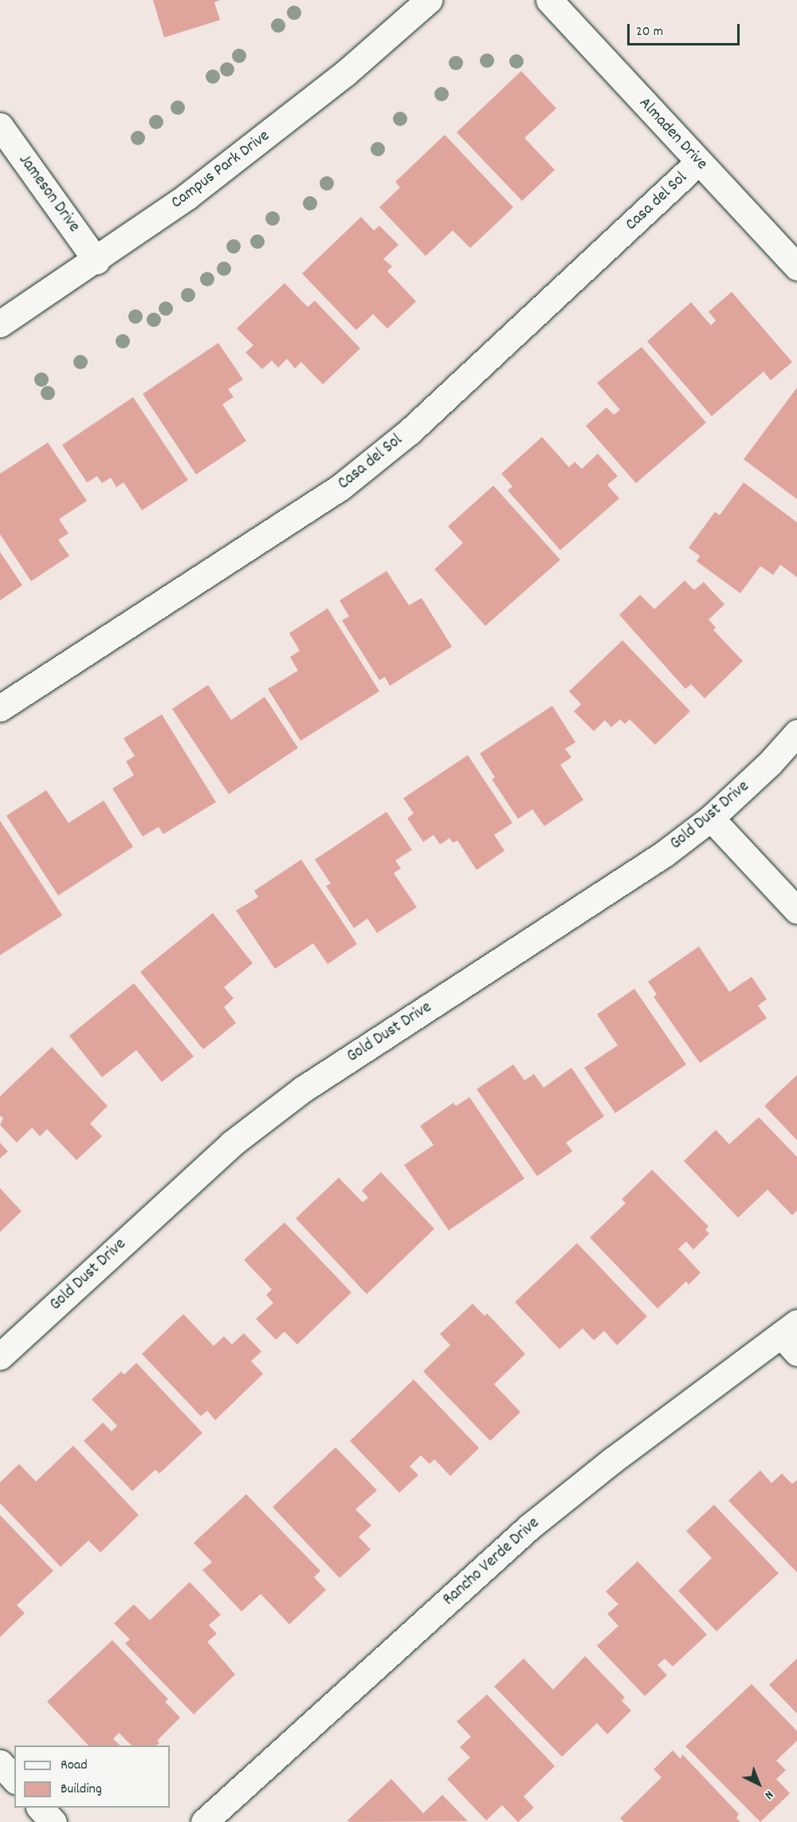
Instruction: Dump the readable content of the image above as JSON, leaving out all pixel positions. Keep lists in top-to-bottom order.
{
  "streets": {
    "street": [
      "Almaden Drive",
      "Campus Park Drive",
      "Jameson Drive",
      "Casa del Sol",
      "Gold Dust Drive",
      "Rancho Verde Drive"
    ]
  },
  "crossings": [
    ["Almaden Drive", "Casa del Sol"],
    ["Campus Park Drive", "Jameson Drive"]
  ],
  "legend": ["Road", "Building"],
  "scale_bar": "20 m",
  "north": "bottom right"
}
